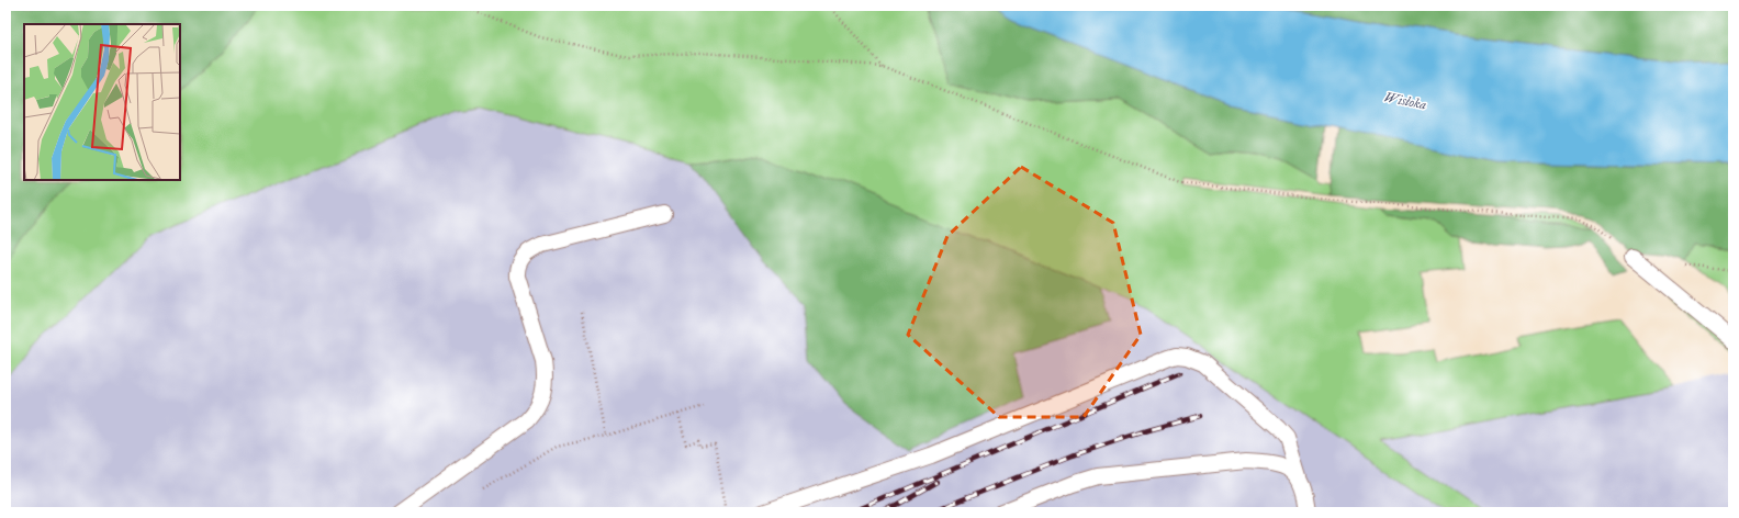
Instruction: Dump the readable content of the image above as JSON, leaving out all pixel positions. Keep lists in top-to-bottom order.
{
  "water": ["Wisłoka"]
}
